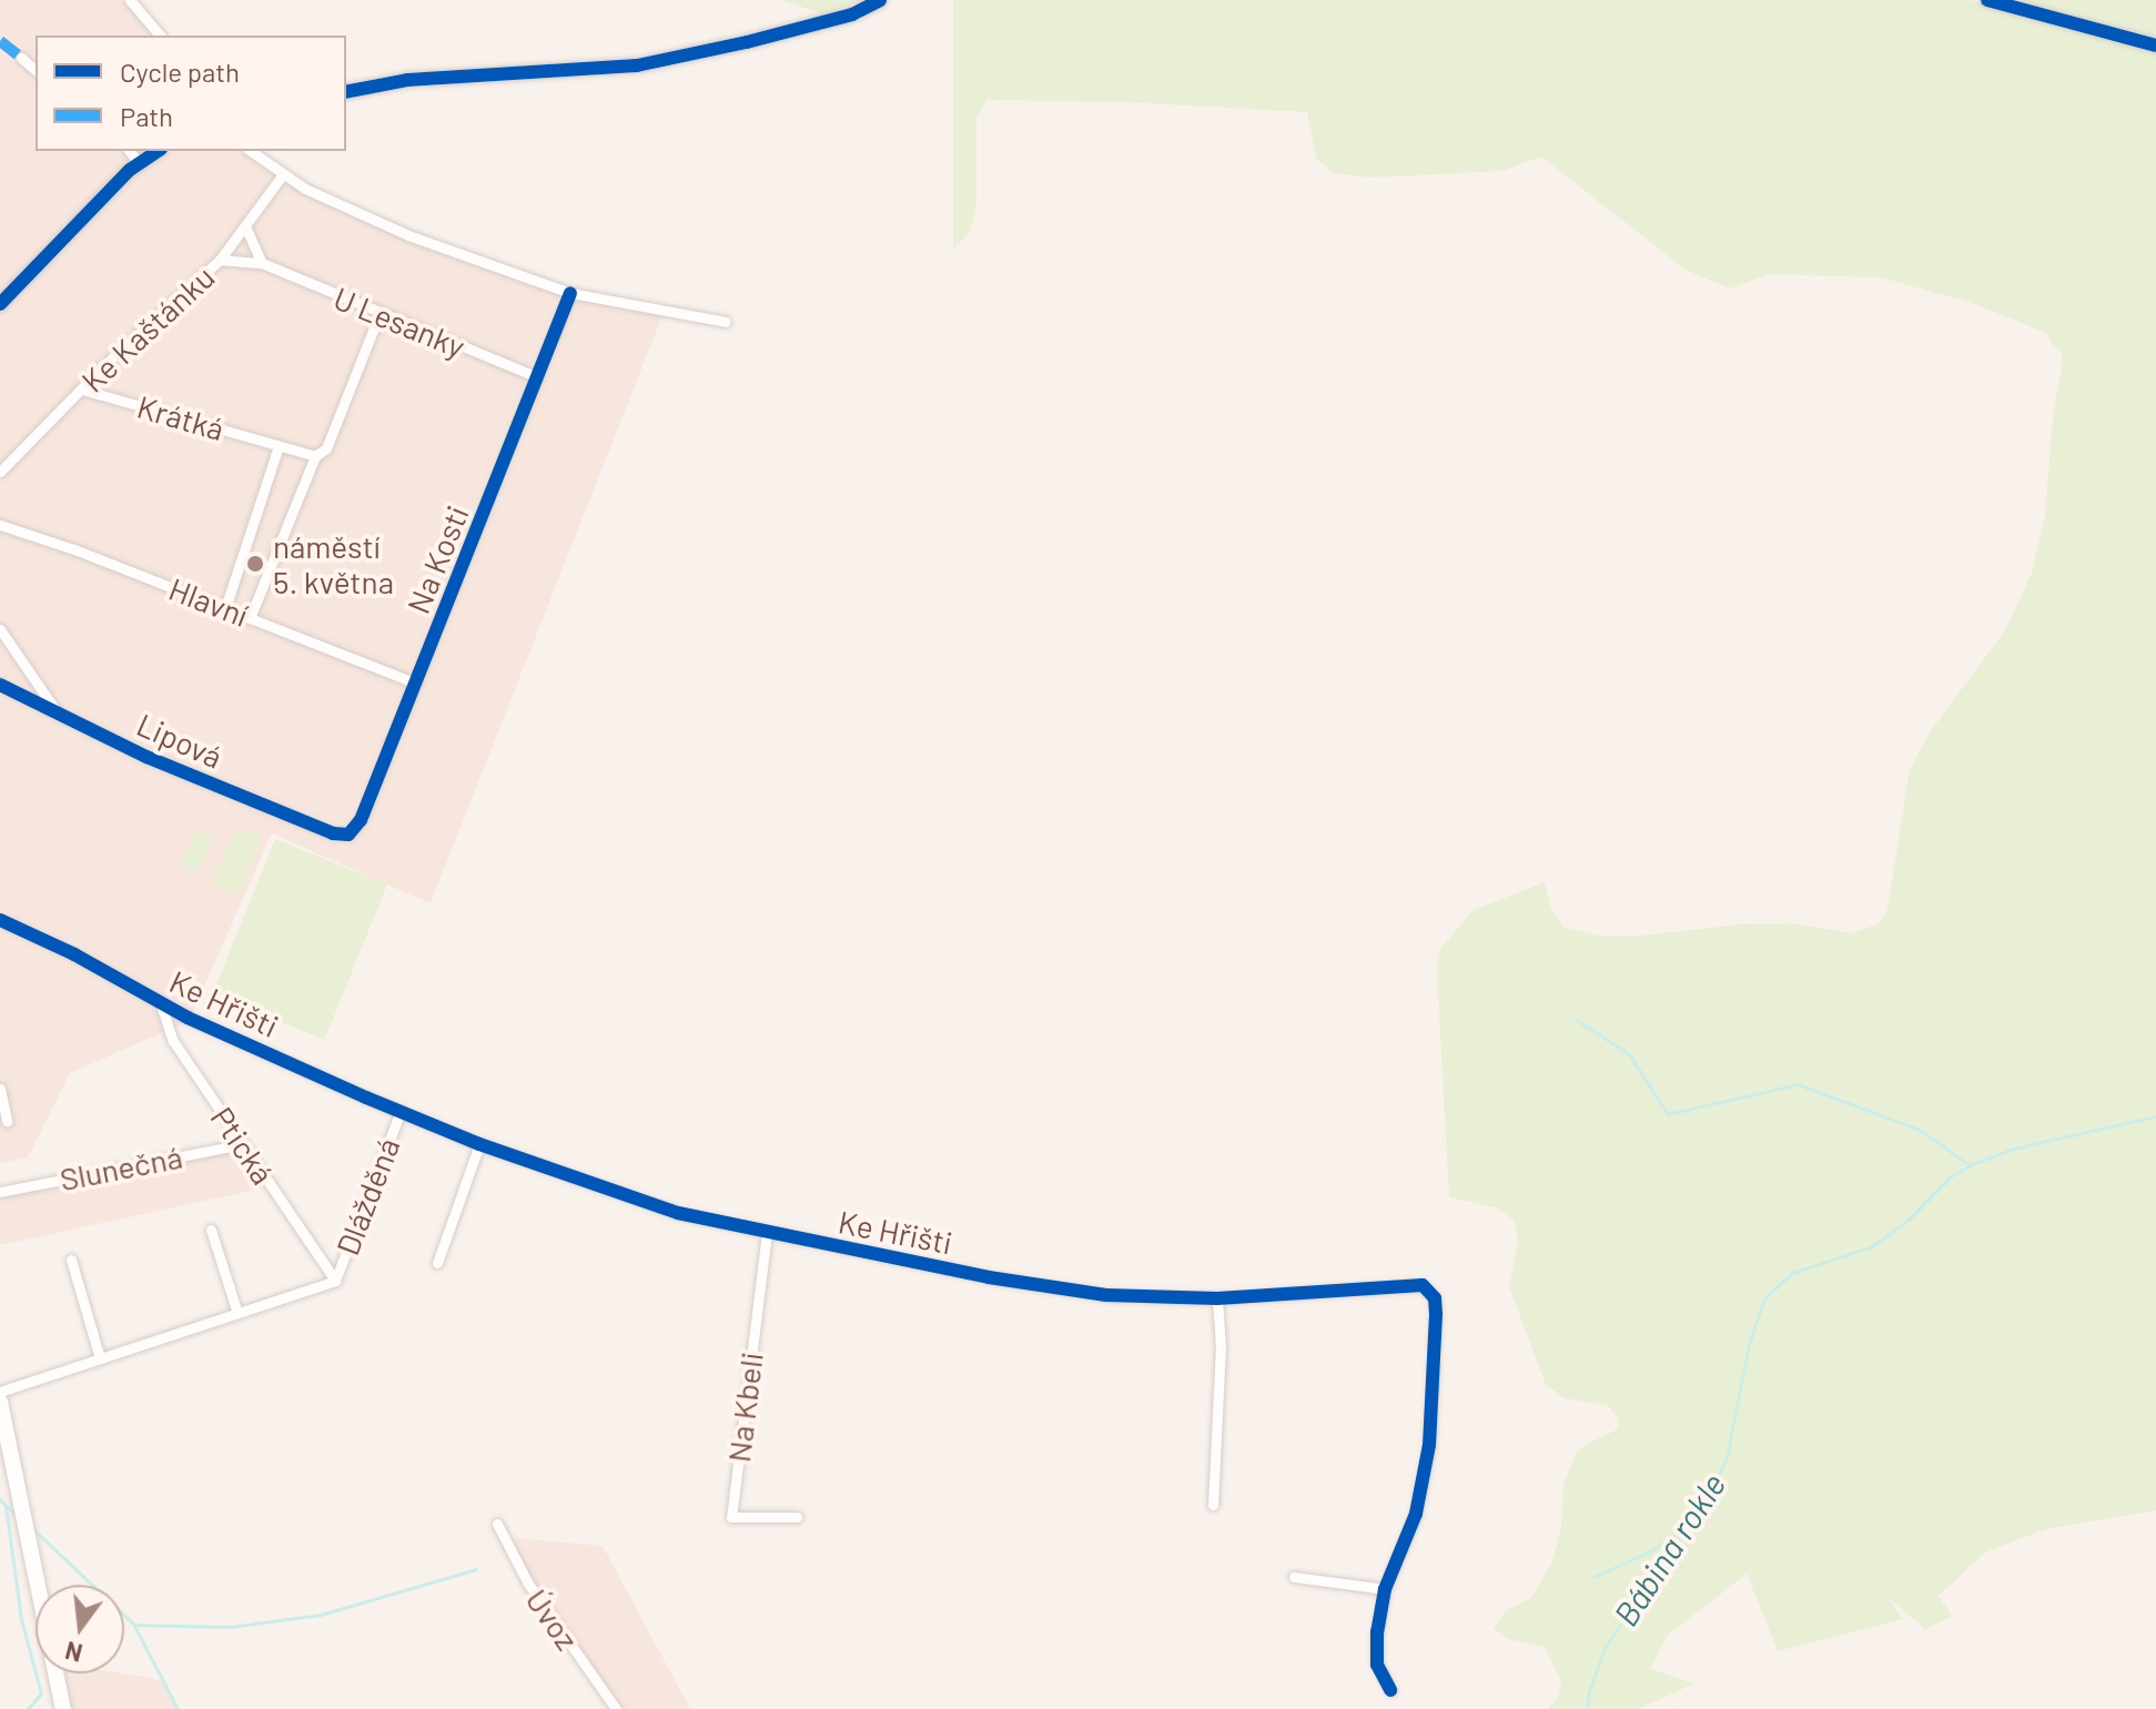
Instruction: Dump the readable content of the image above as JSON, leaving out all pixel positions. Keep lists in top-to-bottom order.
{
  "streets": {
    "street": [
      "U Lesanky",
      "Ke Kaštánku",
      "Krátká",
      "Na Kosti",
      "Hlavní",
      "Lipová",
      "Ke Hřišti",
      "Ptická",
      "Slunečná",
      "Dlážděná",
      "Na Kbeli",
      "Úvoz"
    ]
  },
  "crossings": [
    ["U Lesanky", "Ke Kaštánku"],
    ["U Lesanky", "Na Kosti"],
    ["Ke Kaštánku", "Krátká"],
    ["Na Kosti", "Hlavní"],
    ["Na Kosti", "Lipová"],
    ["Ke Hřišti", "Ptická"],
    ["Ke Hřišti", "Dlážděná"],
    ["Ke Hřišti", "Na Kbeli"],
    ["Ptická", "Slunečná"],
    ["Ptická", "Dlážděná"]
  ],
  "water": ["Bábina rokle"],
  "places": ["náměstí 5. května"],
  "legend": ["Cycle path", "Path"],
  "north": "bottom"
}
